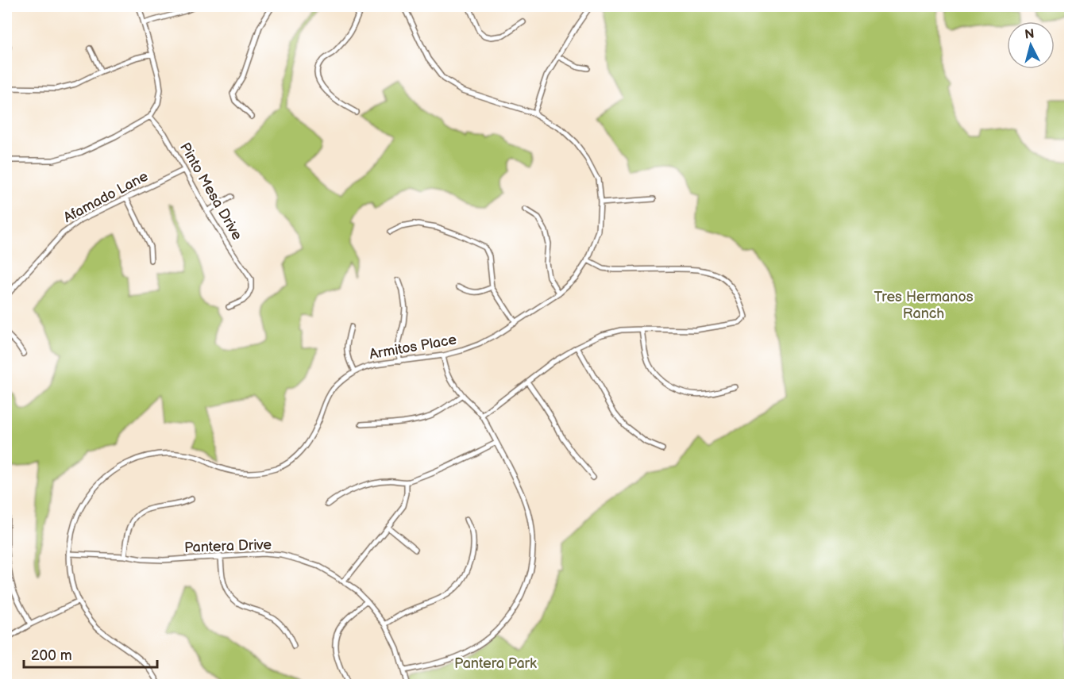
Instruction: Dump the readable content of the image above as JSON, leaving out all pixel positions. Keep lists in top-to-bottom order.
{
  "streets": {
    "street": [
      "Pinto Mesa Drive",
      "Afamado Lane",
      "Armitos Place",
      "Pantera Drive"
    ]
  },
  "crossings": [
    ["Pinto Mesa Drive", "Afamado Lane"],
    ["Armitos Place", "Pantera Drive"]
  ],
  "parks": ["Tres Hermanos Ranch", "Pantera Park"],
  "scale_bar": "200 m",
  "north": "top"
}
